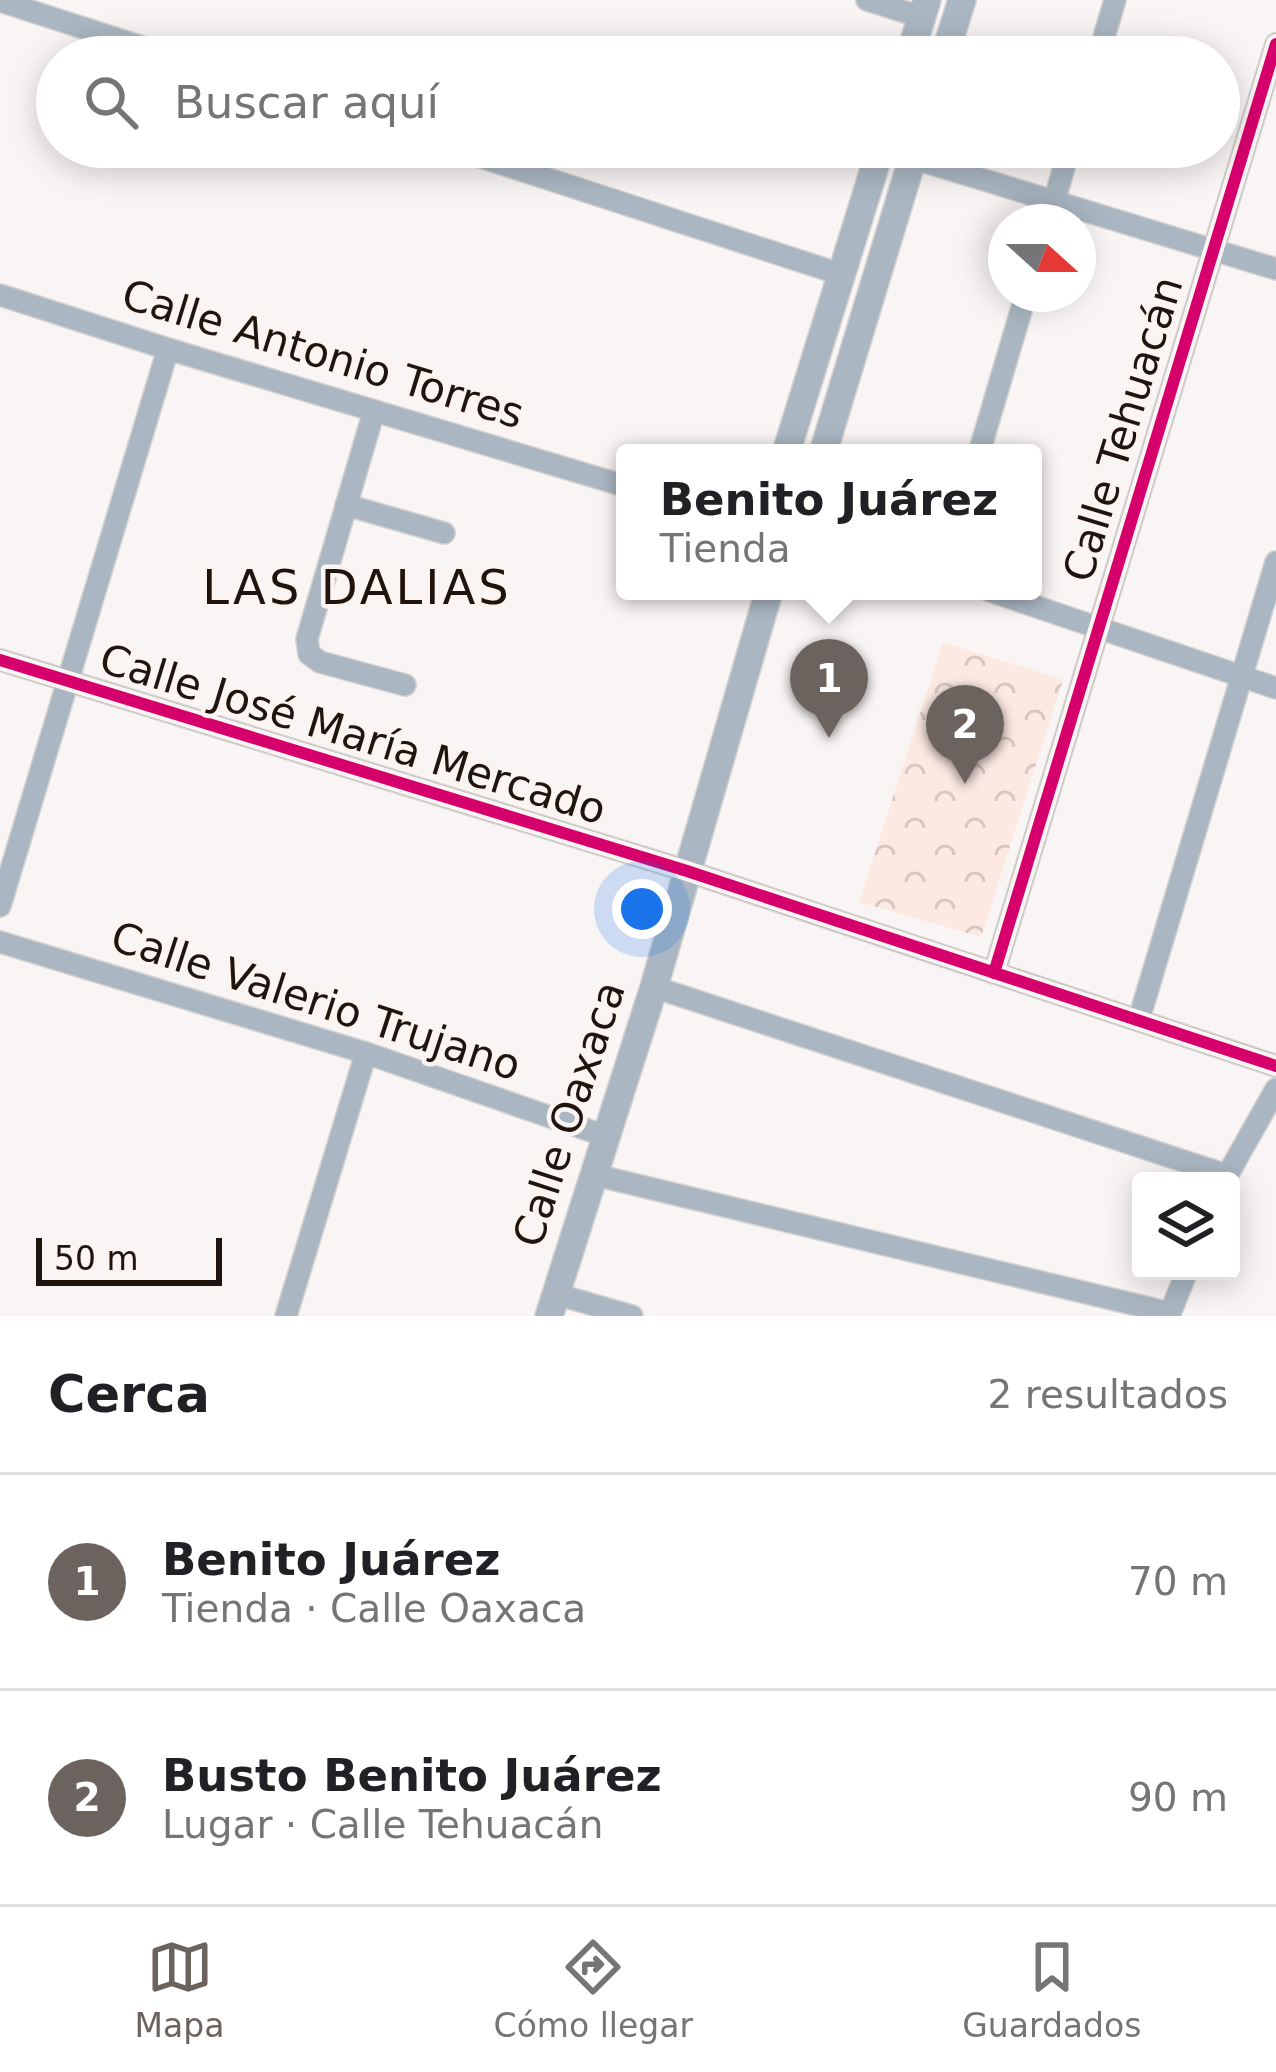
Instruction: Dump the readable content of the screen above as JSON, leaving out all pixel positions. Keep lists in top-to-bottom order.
{
  "streets": {
    "street": [
      "Calle Antonio Torres",
      "Calle Tehuacán",
      "Calle José María Mercado",
      "Calle Valerio Trujano",
      "Calle Oaxaca"
    ]
  },
  "crossings": [
    ["Calle Tehuacán", "Calle José María Mercado"],
    ["Calle José María Mercado", "Calle Oaxaca"],
    ["Calle Valerio Trujano", "Calle Oaxaca"]
  ],
  "districts": ["LAS DALIAS"],
  "scale_bar": "50 m",
  "north": "right",
  "page": {
    "search": "Buscar aquí",
    "popup": ["Benito Juárez", "Tienda"],
    "pins": ["1", "2"],
    "scale": "50 m",
    "heading": ["Cerca", "2 resultados"],
    "list": [
      {
        "mark": "1",
        "name": "Benito Juárez",
        "note": "Tienda · Calle Oaxaca",
        "value": "70 m"
      },
      {
        "mark": "2",
        "name": "Busto Benito Juárez",
        "note": "Lugar · Calle Tehuacán",
        "value": "90 m"
      }
    ],
    "nav": ["Mapa", "Cómo llegar", "Guardados"]
  }
}
